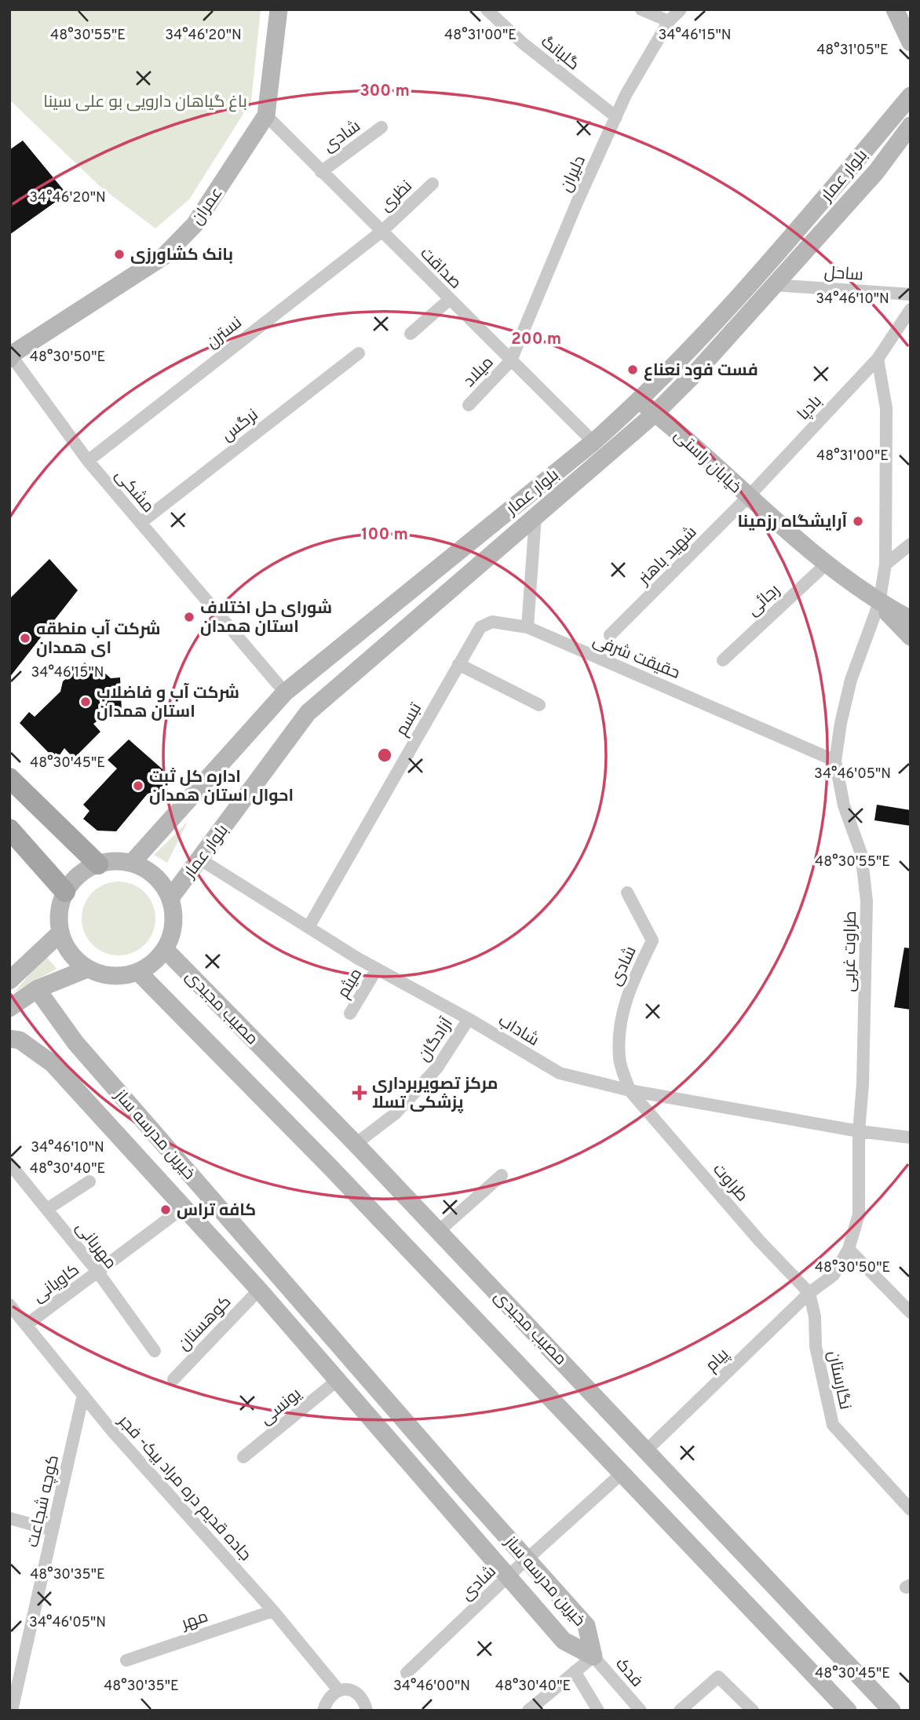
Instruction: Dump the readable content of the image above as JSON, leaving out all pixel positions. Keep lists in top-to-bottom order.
{
  "streets": {
    "main road": [
      "بلوار عمار",
      "عمران",
      "خیابان راستی",
      "مصیب مجیدی",
      "خیرین مدرسه ساز"
    ],
    "street": [
      "گلبانگ",
      "شادی",
      "دلیران",
      "نظری",
      "صداقت",
      "ساحل",
      "نسترن",
      "میلاد",
      "بادپا",
      "نرگس",
      "مشکی",
      "شهید باهنر",
      "رجائی",
      "حقیقت شرفی",
      "تبسم",
      "طراوت غربی",
      "میثم",
      "شاداب",
      "آزادگان",
      "طراوت",
      "مهربانی",
      "کاویانی",
      "کوهستان",
      "پیام",
      "نگارستان",
      "یونسی",
      "جاده قدیم دره مراد بیک- فجر",
      "کوچه شجاعت",
      "مهر",
      "فدک"
    ]
  },
  "crossings": [
    ["گلبانگ", "دلیران"],
    ["شادی", "صداقت"],
    ["شادی", "مصیب مجیدی"],
    ["شادی", "شاداب"],
    ["شادی", "خیرین مدرسه ساز"],
    ["شادی", "طراوت"],
    ["دلیران", "صداقت"],
    ["دلیران", "میلاد"],
    ["بلوار عمار", "صداقت"],
    ["بلوار عمار", "ساحل"],
    ["بلوار عمار", "خیابان راستی"],
    ["بلوار عمار", "مشکی"],
    ["بلوار عمار", "مصیب مجیدی"],
    ["بلوار عمار", "شاداب"],
    ["نظری", "صداقت"],
    ["نظری", "نسترن"],
    ["عمران", "صداقت"],
    ["عمران", "مشکی"],
    ["صداقت", "نسترن"],
    ["صداقت", "میلاد"],
    ["نسترن", "مشکی"],
    ["بادپا", "خیابان راستی"],
    ["بادپا", "شهید باهنر"],
    ["بادپا", "طراوت غربی"],
    ["نرگس", "مشکی"],
    ["خیابان راستی", "شهید باهنر"],
    ["خیابان راستی", "رجائی"],
    ["خیابان راستی", "طراوت غربی"],
    ["حقیقت شرفی", "تبسم"],
    ["حقیقت شرفی", "طراوت غربی"],
    ["تبسم", "شاداب"],
    ["طراوت غربی", "شاداب"],
    ["طراوت غربی", "طراوت"],
    ["طراوت غربی", "پیام"],
    ["طراوت غربی", "نگارستان"],
    ["میثم", "شاداب"],
    ["مصیب مجیدی", "آزادگان"],
    ["مصیب مجیدی", "پیام"],
    ["شاداب", "آزادگان"],
    ["شاداب", "طراوت"],
    ["خیرین مدرسه ساز", "کاویانی"],
    ["خیرین مدرسه ساز", "کوهستان"],
    ["خیرین مدرسه ساز", "یونسی"],
    ["خیرین مدرسه ساز", "فدک"],
    ["طراوت", "پیام"],
    ["طراوت", "نگارستان"],
    ["مهربانی", "کاویانی"],
    ["کاویانی", "جاده قدیم دره مراد بیک- فجر"],
    ["پیام", "نگارستان"],
    ["جاده قدیم دره مراد بیک- فجر", "کوچه شجاعت"],
    ["جاده قدیم دره مراد بیک- فجر", "مهر"]
  ],
  "parks": ["باغ گیاهان دارویی بو علی سینا"],
  "places": {
    "other": [
      "بانک کشاورزی",
      "فست فود نعناع",
      "آرایشگاه رزمینا",
      "شوراى حل اختلاف استان همدان",
      "شرکت آب منطقه ای همدان",
      "شرکت آب و فاضلاب استان همدان",
      "اداره کل ثبت احوال استان همدان",
      "کافه تراس"
    ],
    "health": ["مرکز تصویربرداری پزشکی تسلا"]
  },
  "coordinates": [
    "34°46'20\"N",
    "34°46'15\"N",
    "48°30'55\"E",
    "48°31'00\"E",
    "48°31'05\"E",
    "34°46'10\"N",
    "48°30'50\"E",
    "48°30'45\"E",
    "34°46'05\"N",
    "48°30'40\"E",
    "48°30'35\"E",
    "34°46'00\"N"
  ],
  "rings": ["300 m", "200 m", "100 m"]
}
